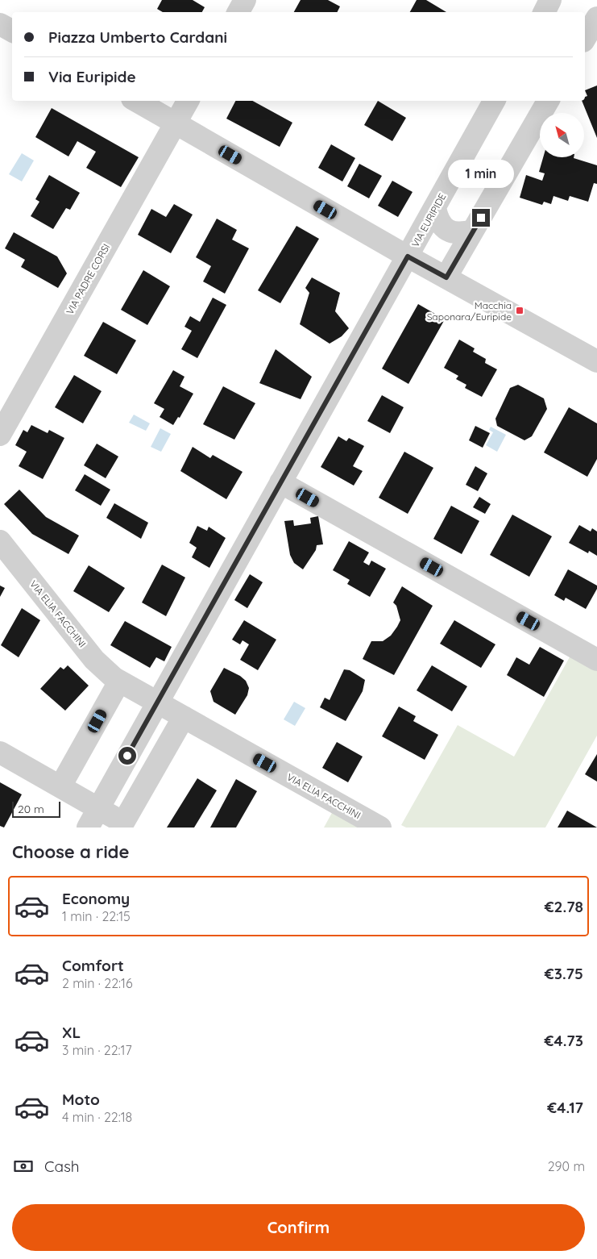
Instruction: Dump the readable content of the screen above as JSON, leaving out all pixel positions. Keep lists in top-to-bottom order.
{
  "streets": {
    "street": ["VIA EURIPIDE", "VIA PADRE CORSI", "VIA ELIA FACCHINI"]
  },
  "crossings": [
    ["VIA EURIPIDE", "VIA ELIA FACCHINI"]
  ],
  "places": {
    "transit": ["Macchia Saponara/Euripide"]
  },
  "scale_bar": "20 m",
  "north": "top left",
  "page": {
    "banner": ["Piazza Umberto Cardani", "Via Euripide"],
    "bubble": "1 min",
    "scale": "20 m",
    "heading": "Choose a ride",
    "list": [
      {
        "name": "Economy",
        "note": "1 min · 22:15",
        "value": "€2.78"
      },
      {
        "name": "Comfort",
        "note": "2 min · 22:16",
        "value": "€3.75"
      },
      {
        "name": "XL",
        "note": "3 min · 22:17",
        "value": "€4.73"
      },
      {
        "name": "Moto",
        "note": "4 min · 22:18",
        "value": "€4.17"
      }
    ],
    "pay": ["Cash", "290 m"],
    "buttons": "Confirm"
  }
}
